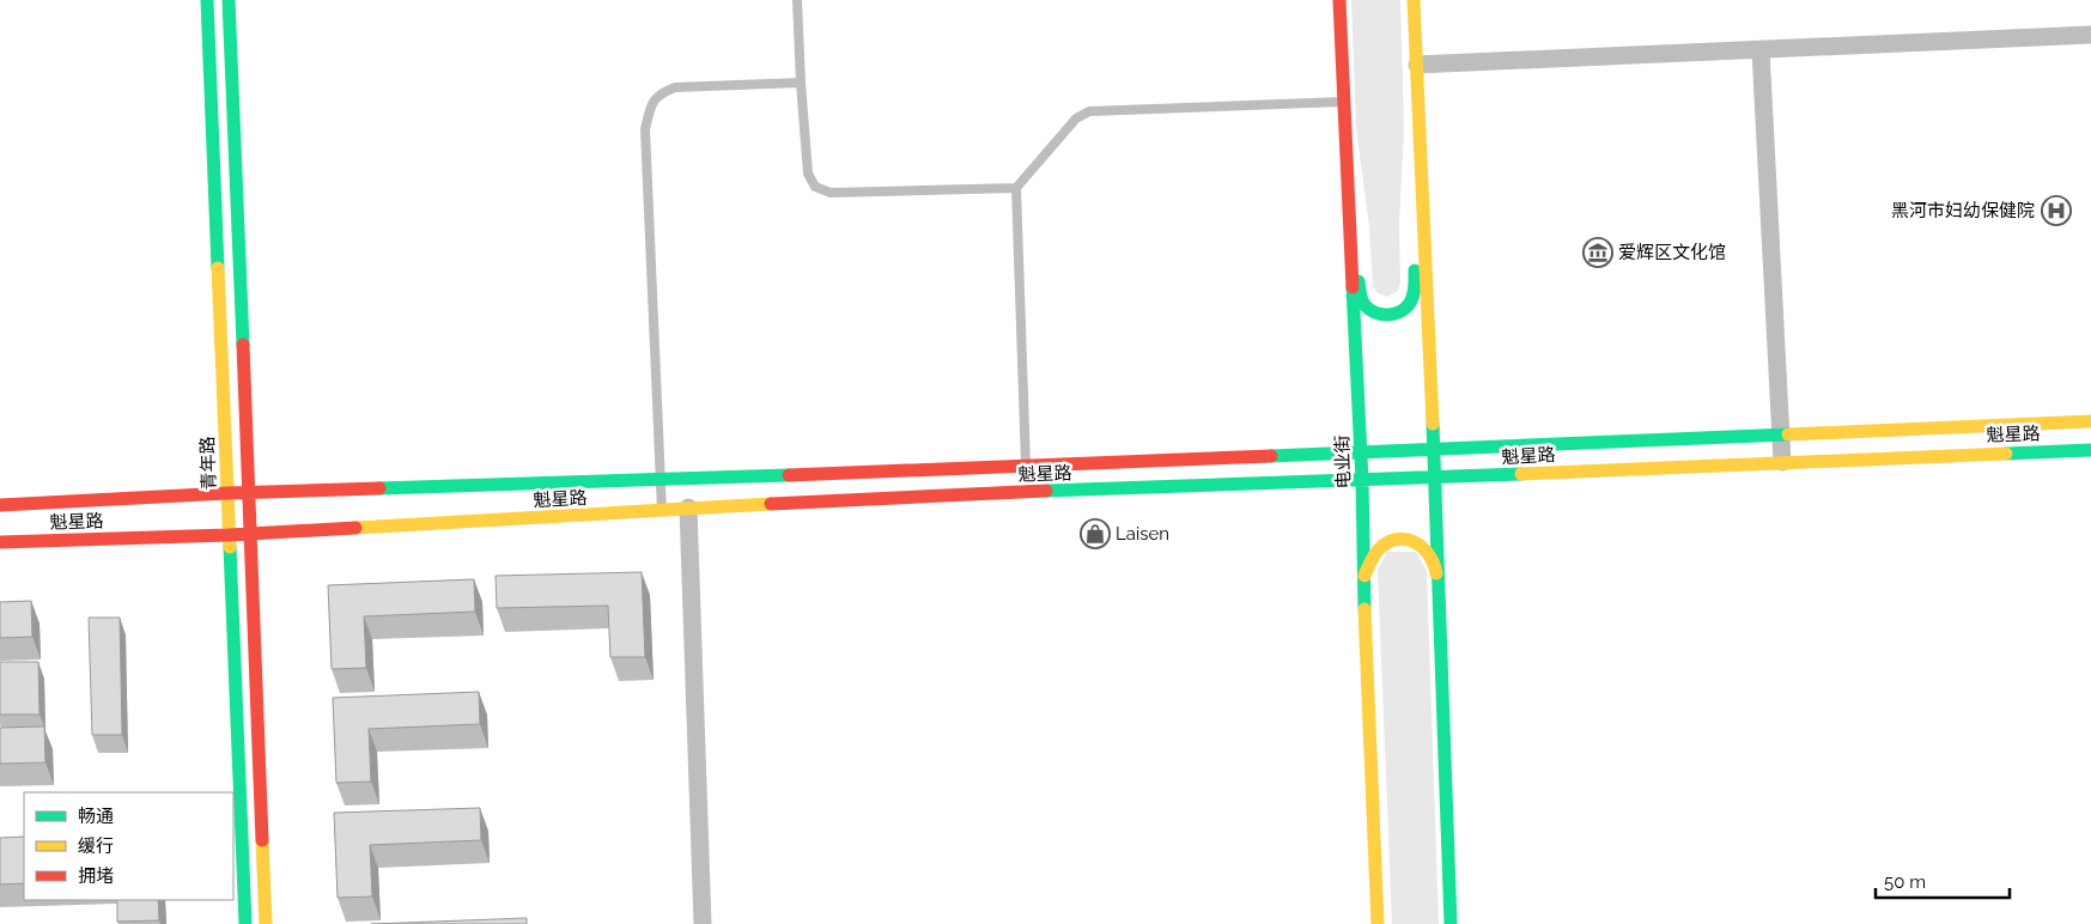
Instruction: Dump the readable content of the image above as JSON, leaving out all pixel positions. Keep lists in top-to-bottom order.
{
  "streets": {
    "street": ["魁星路", "电业街", "青年路"]
  },
  "crossings": [
    ["魁星路", "电业街"],
    ["魁星路", "青年路"]
  ],
  "places": {
    "hospital": ["黑河市妇幼保健院"],
    "museum": ["爱辉区文化馆"],
    "shop": ["Laisen"]
  },
  "legend": ["畅通", "缓行", "拥堵"],
  "scale_bar": "50 m"
}
